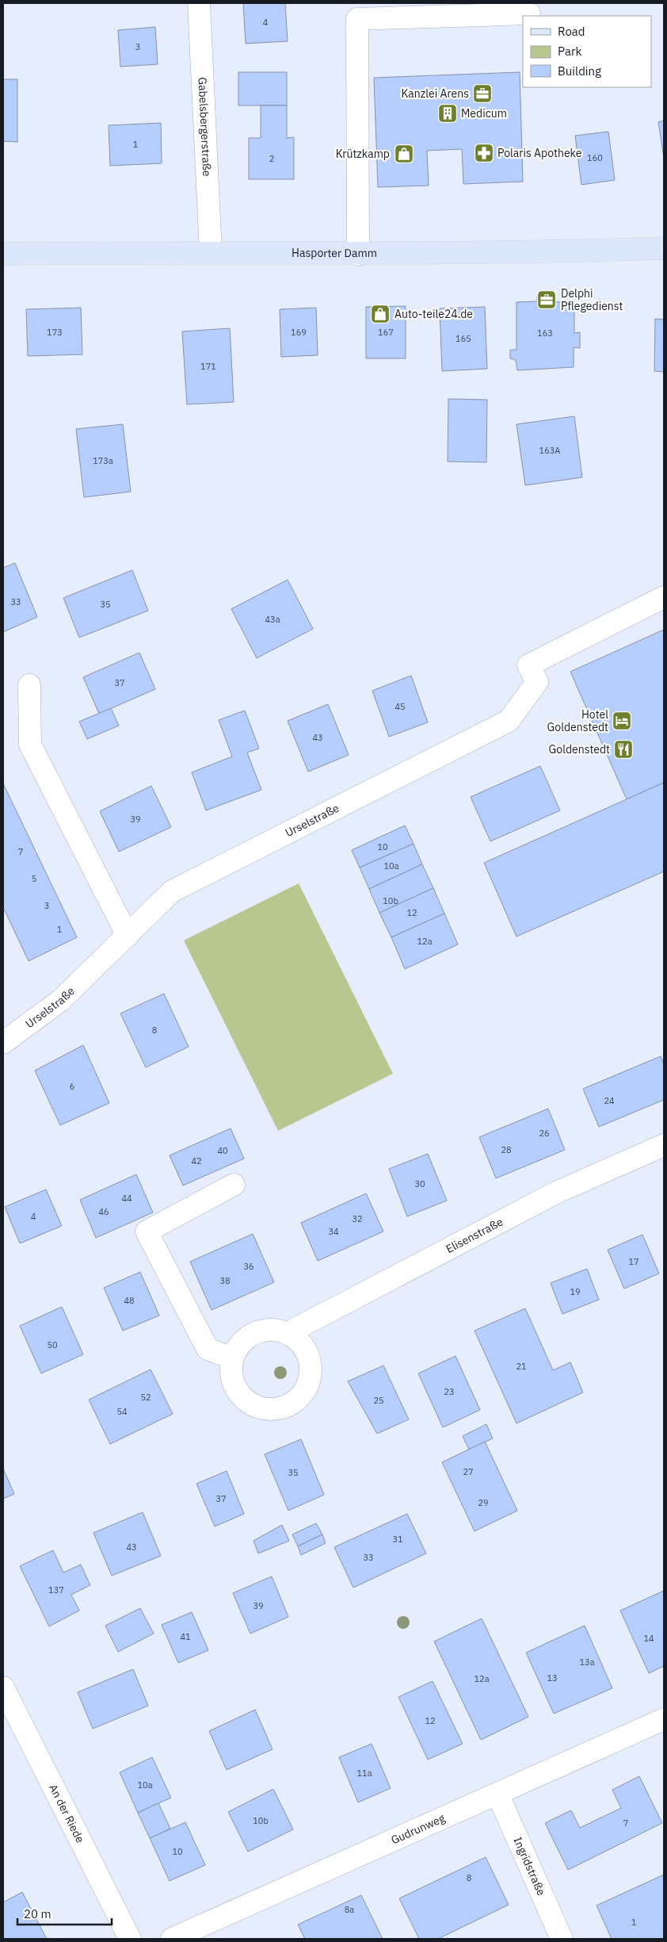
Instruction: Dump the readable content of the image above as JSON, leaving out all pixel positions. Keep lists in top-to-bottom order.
{
  "streets": {
    "main road": ["Hasporter Damm"],
    "street": [
      "Gabelsbergerstraße",
      "Urselstraße",
      "Elisenstraße",
      "An der Riede",
      "Gudrunweg",
      "Ingridstraße"
    ]
  },
  "crossings": [
    ["Gabelsbergerstraße", "Hasporter Damm"],
    ["Gudrunweg", "Ingridstraße"]
  ],
  "places": {
    "office": ["Kanzlei Arens", "Delphi Pflegedienst"],
    "building": ["Medicum"],
    "pharmacy": ["Polaris Apotheke"],
    "shop": ["Krützkamp", "Auto-teile24.de"],
    "hotel": ["Hotel Goldenstedt"],
    "restaurant": ["Goldenstedt"]
  },
  "house_numbers": [
    "4",
    "3",
    "1",
    "160",
    "2",
    "173",
    "169",
    "167",
    "163",
    "165",
    "171",
    "163A",
    "173a",
    "33",
    "35",
    "43a",
    "37",
    "45",
    "43",
    "39",
    "10",
    "7",
    "10a",
    "5",
    "10b",
    "3",
    "12",
    "1",
    "12a",
    "8",
    "6",
    "24",
    "26",
    "28",
    "40",
    "42",
    "30",
    "44",
    "46",
    "4",
    "32",
    "34",
    "17",
    "36",
    "38",
    "19",
    "48",
    "50",
    "21",
    "23",
    "52",
    "25",
    "54",
    "27",
    "35",
    "37",
    "29",
    "31",
    "43",
    "33",
    "137",
    "39",
    "41",
    "14",
    "13a",
    "13",
    "12a",
    "12",
    "11a",
    "10a",
    "10b",
    "7",
    "10",
    "8",
    "8a",
    "1"
  ],
  "legend": ["Road", "Park", "Building"],
  "scale_bar": "20 m"
}
